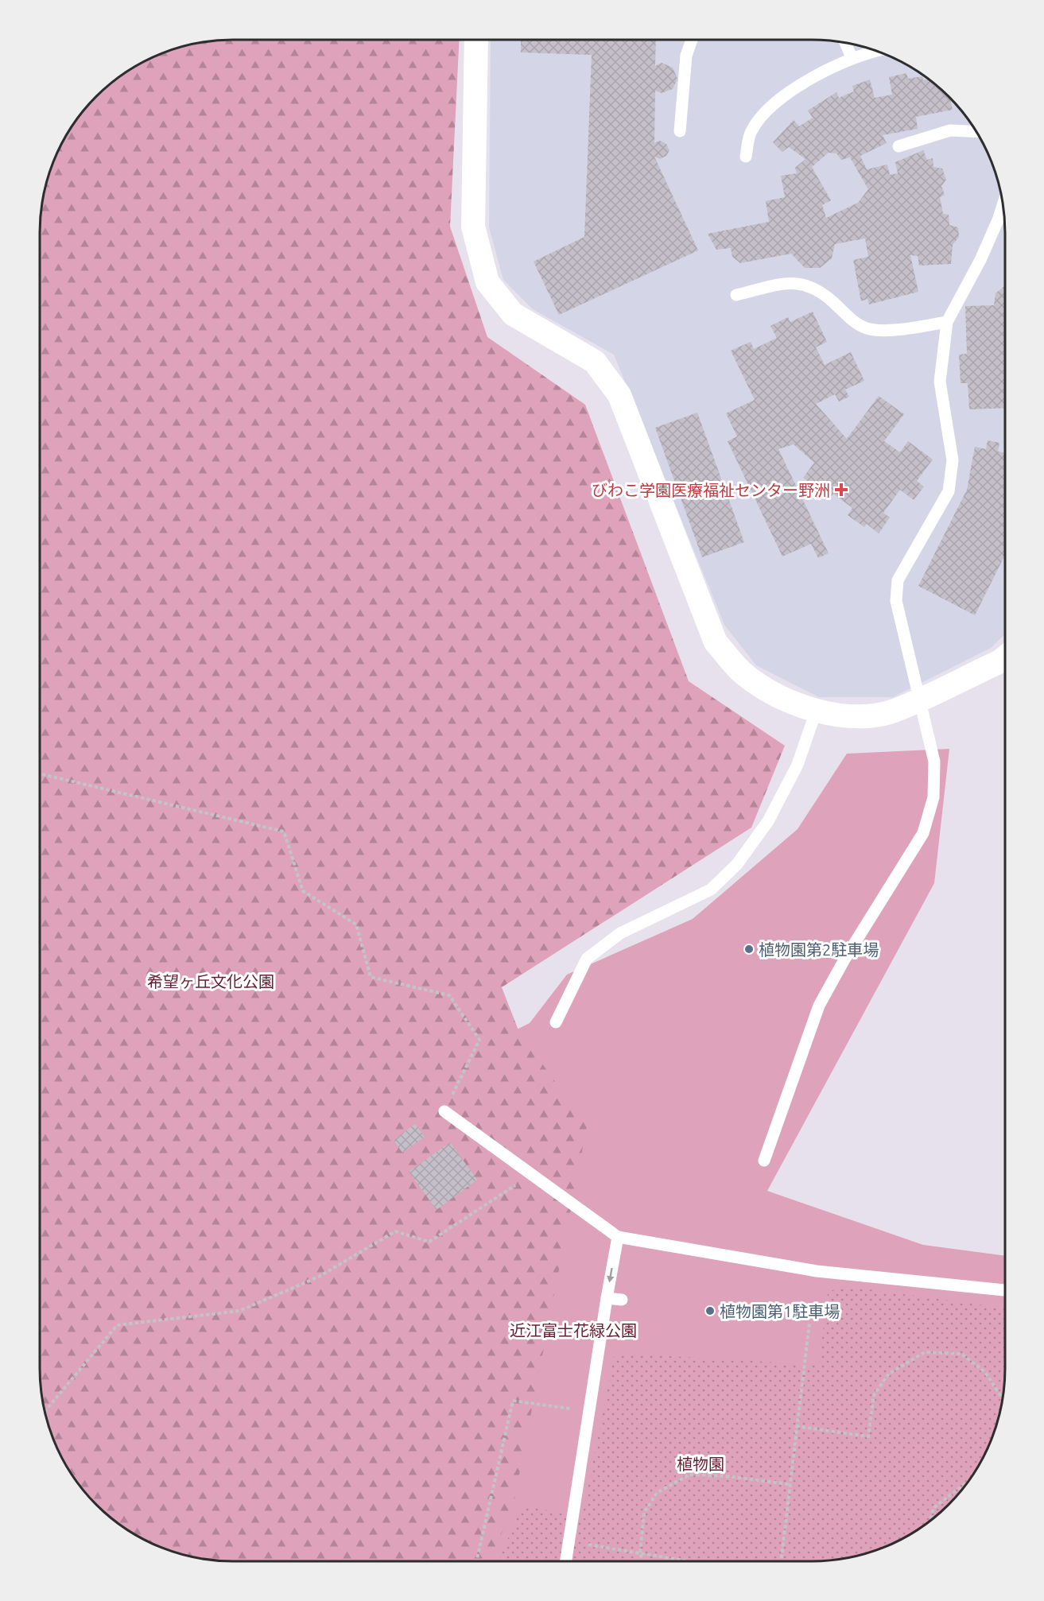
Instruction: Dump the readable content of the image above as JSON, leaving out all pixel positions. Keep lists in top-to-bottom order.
{
  "parks": ["希望ヶ丘文化公園", "近江富士花緑公園", "植物園"],
  "places": {
    "health": ["びわこ学園医療福祉センター野洲"],
    "other": ["植物園第2駐車場", "植物園第1駐車場"]
  }
}
